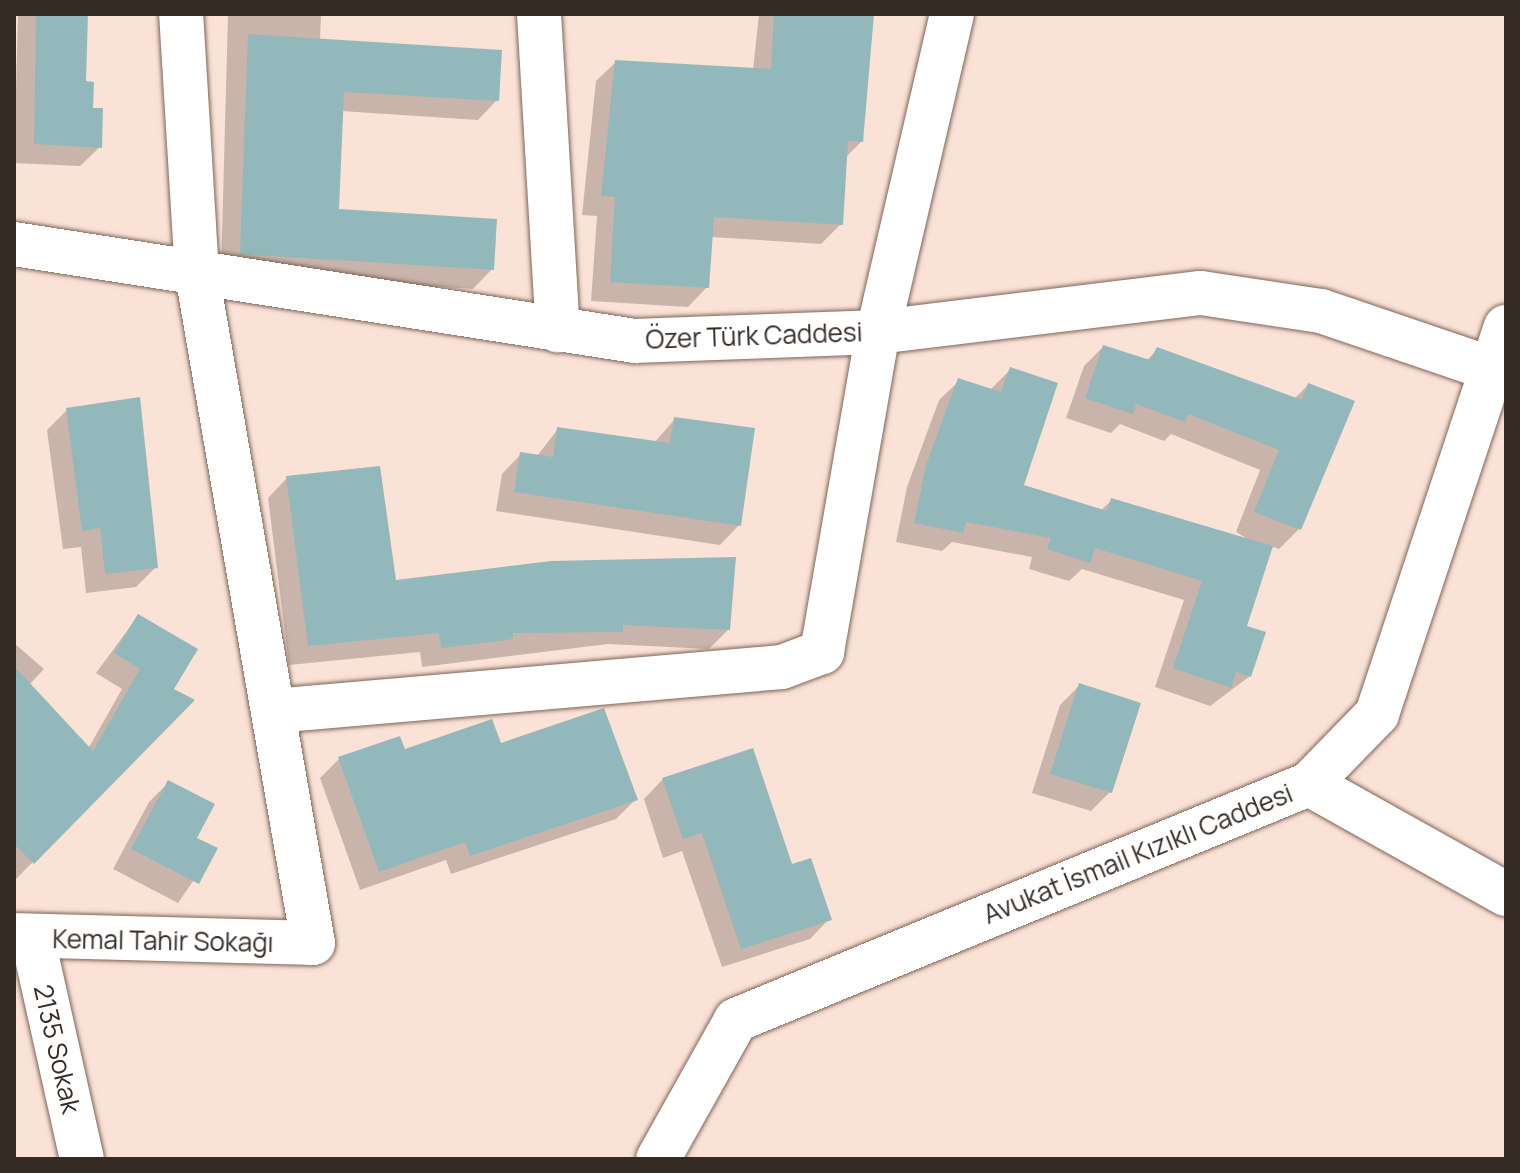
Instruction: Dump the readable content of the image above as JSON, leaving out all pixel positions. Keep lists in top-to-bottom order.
{
  "streets": {
    "street": [
      "Özer Türk Caddesi",
      "Avukat İsmail Kızıklı Caddesi",
      "Kemal Tahir Sokağı",
      "2135 Sokak"
    ]
  },
  "crossings": [
    ["Özer Türk Caddesi", "Avukat İsmail Kızıklı Caddesi"],
    ["Kemal Tahir Sokağı", "2135 Sokak"]
  ]
}
